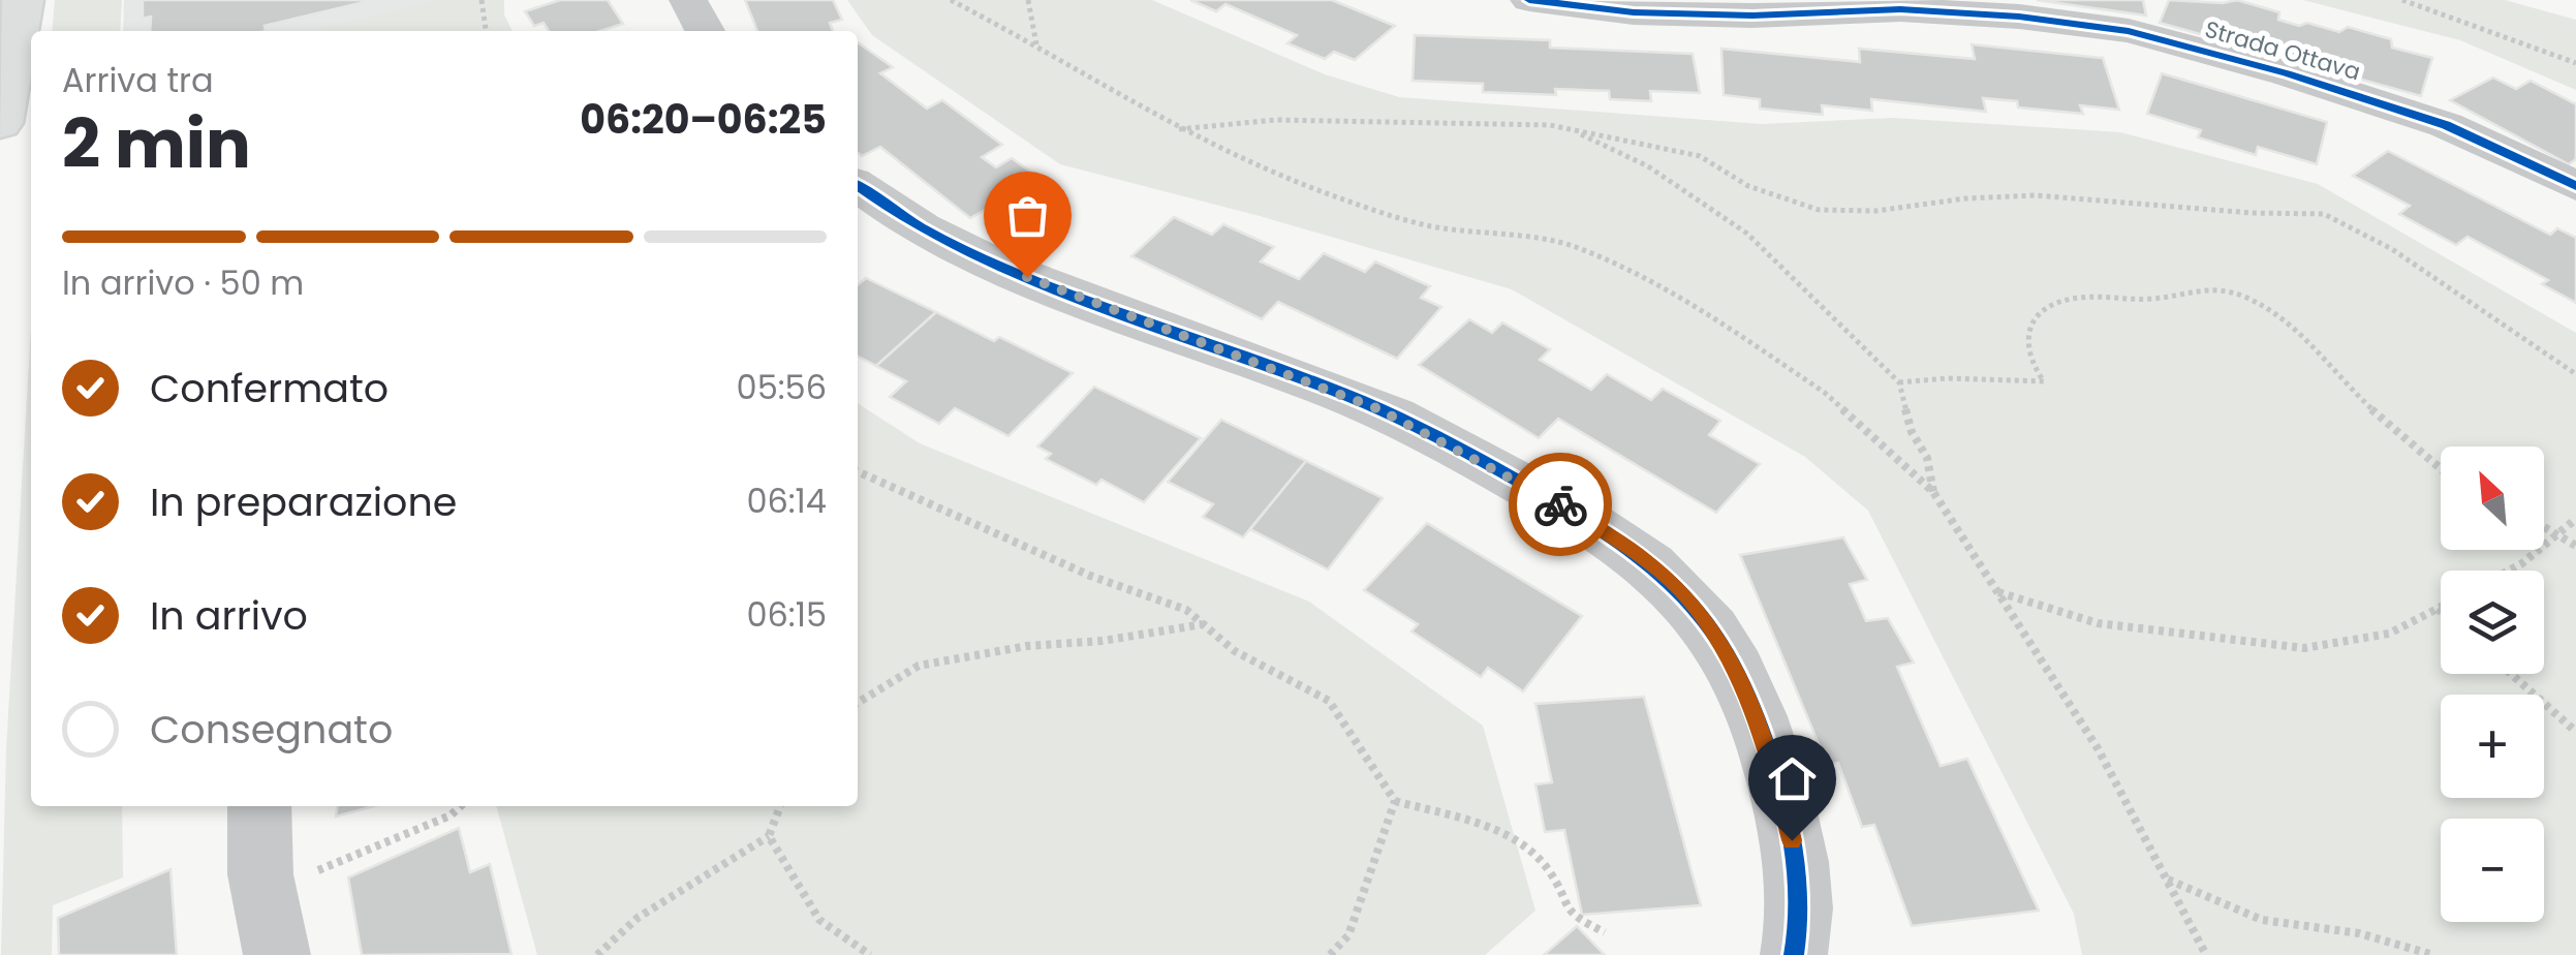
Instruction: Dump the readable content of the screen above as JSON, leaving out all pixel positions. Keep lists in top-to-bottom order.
{
  "streets": {
    "street": ["Strada Ottava"]
  },
  "north": "top left",
  "page": {
    "heading": ["2 min", "Arriva tra", "06:20–06:25"],
    "bar": "In arrivo · 50 m",
    "list": [
      ["Confermato", "05:56"],
      ["In preparazione", "06:14"],
      ["In arrivo", "06:15"],
      "Consegnato"
    ],
    "map_buttons": ["+", "−"]
  }
}
